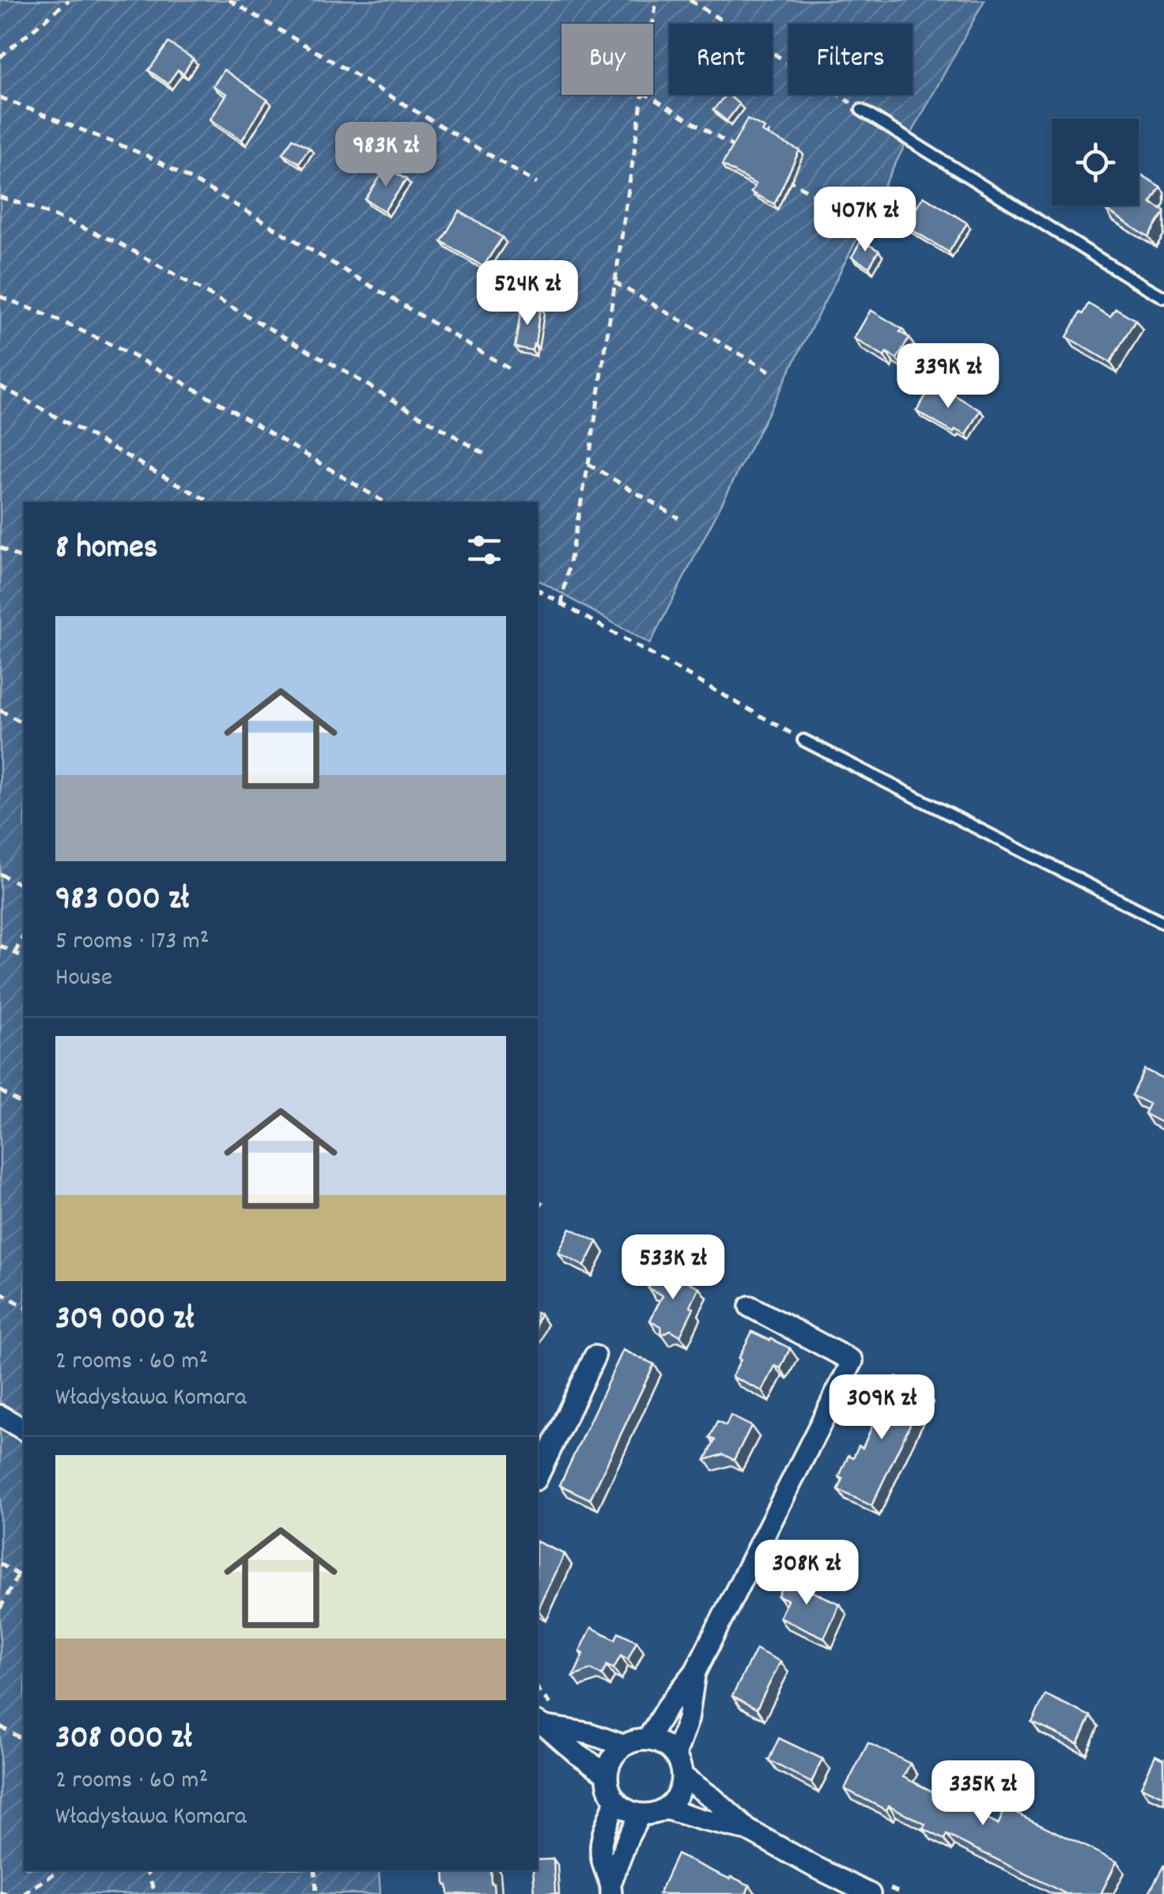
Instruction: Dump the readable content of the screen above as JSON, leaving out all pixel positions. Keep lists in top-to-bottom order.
{
  "page": {
    "chip": ["Buy", "Rent", "Filters"],
    "price": [
      "983K zł",
      "407K zł",
      "524K zł",
      "339K zł",
      "533K zł",
      "309K zł",
      "308K zł",
      "335K zł"
    ],
    "heading": "8 homes",
    "list": [
      {
        "name": "983 000 zł",
        "note": "5 rooms · 173 m² · House"
      },
      {
        "name": "309 000 zł",
        "note": "2 rooms · 60 m² · Władysława Komara"
      },
      {
        "name": "308 000 zł",
        "note": "2 rooms · 60 m² · Władysława Komara"
      }
    ]
  }
}
